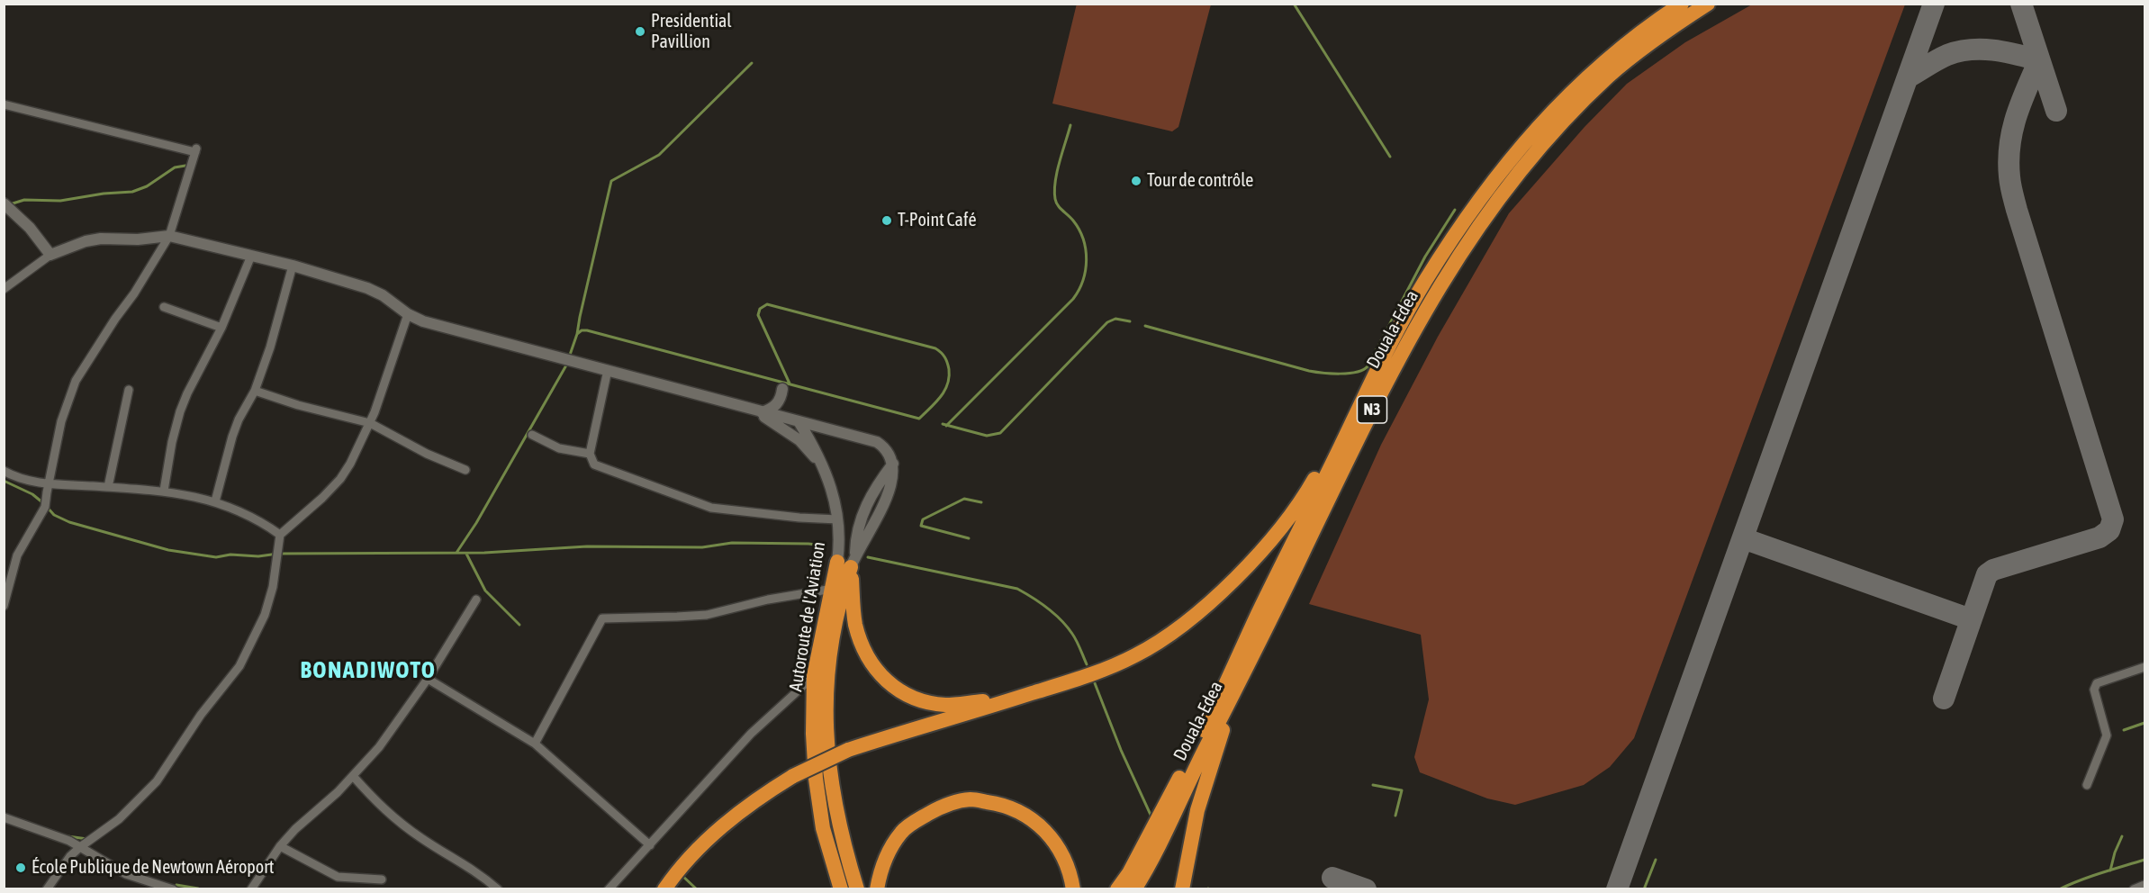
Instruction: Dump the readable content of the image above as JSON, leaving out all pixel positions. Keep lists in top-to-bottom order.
{
  "streets": {
    "highway": ["Douala-Edea", "N3", "Autoroute de l'Aviation"]
  },
  "districts": ["BONADIWOTO"],
  "places": [
    "Presidential Pavillion",
    "Tour de contrôle",
    "T-Point Café",
    "École Publique de Newtown Aéroport"
  ]
}
